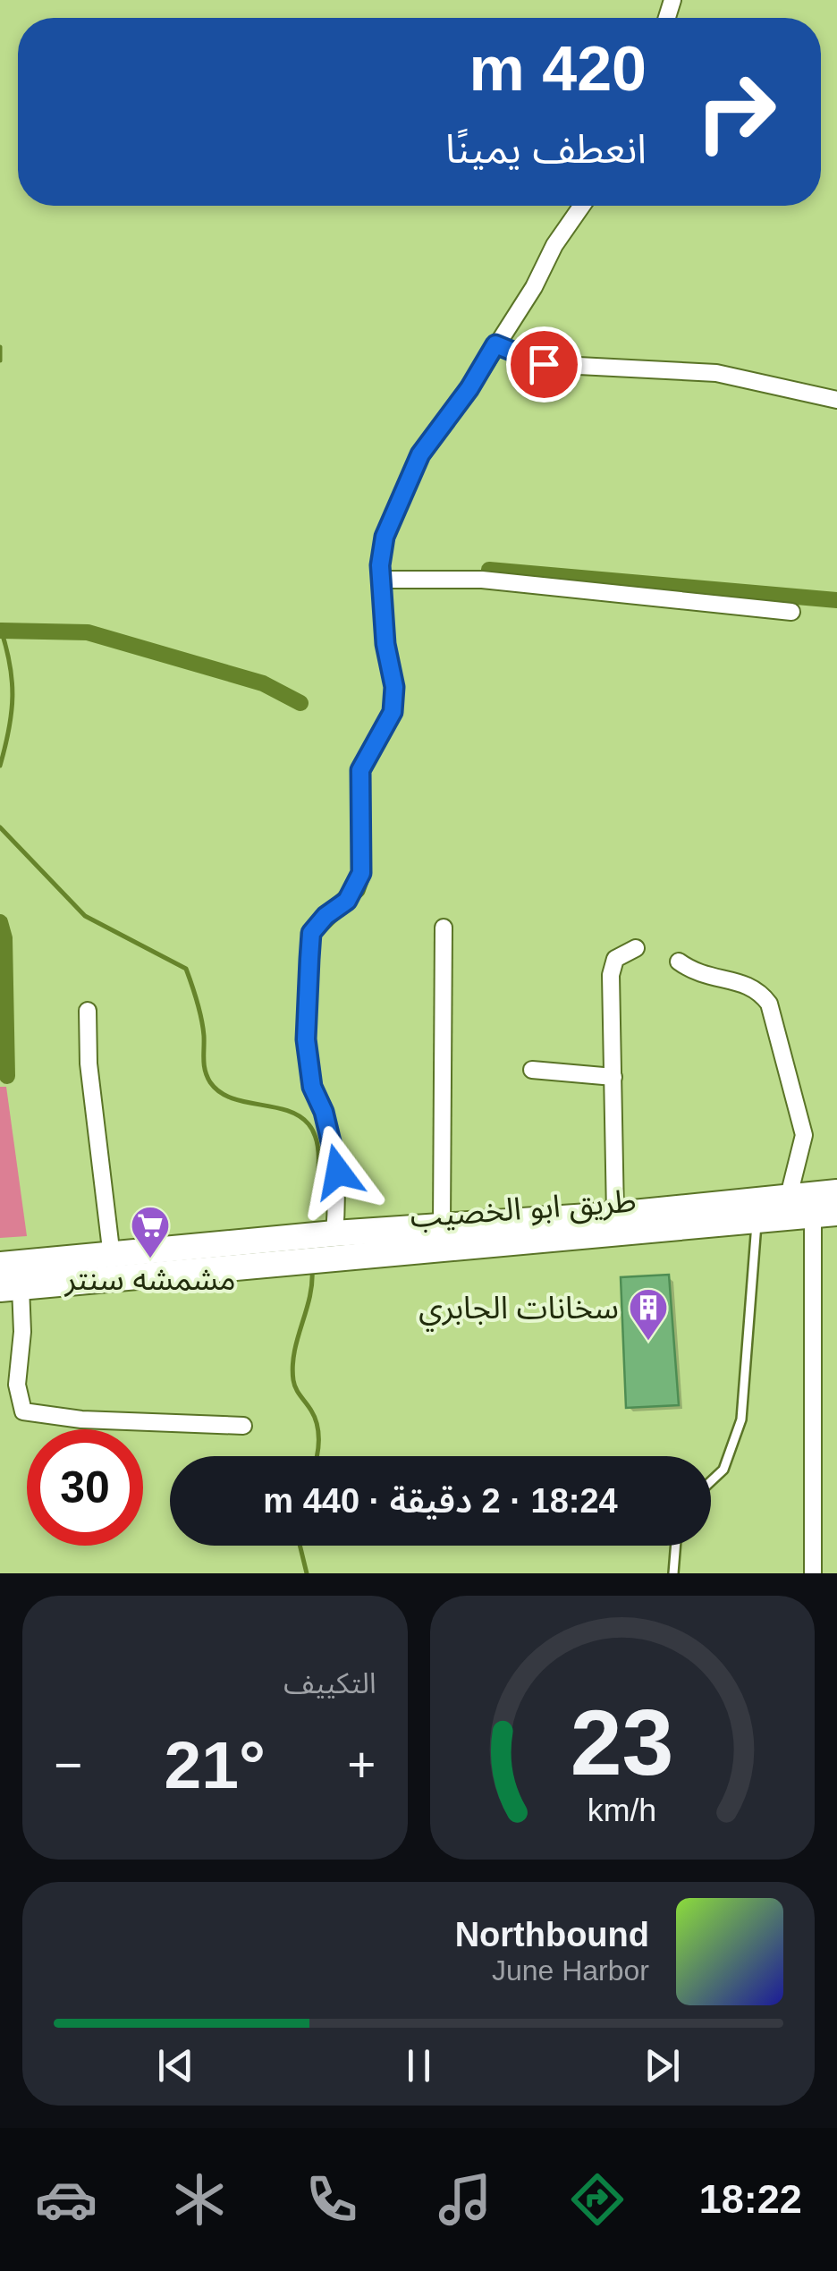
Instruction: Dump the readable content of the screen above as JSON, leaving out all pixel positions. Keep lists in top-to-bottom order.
{
  "streets": {
    "main road": ["طريق ابو الخصيب"]
  },
  "places": {
    "supermarket": ["مشمشه سنتر"],
    "building": ["سخانات الجابري"]
  },
  "page": {
    "turn": ["420 m", "انعطف يمينًا"],
    "limit": "30",
    "trip": "18:24 · 2 دقيقة · 440 m",
    "tile": "التكييف",
    "heat": ["−", "21°", "+"],
    "song": ["Northbound", "June Harbor"],
    "tabs": "18:22",
    "gauge": ["23", "km/h"]
  }
}
